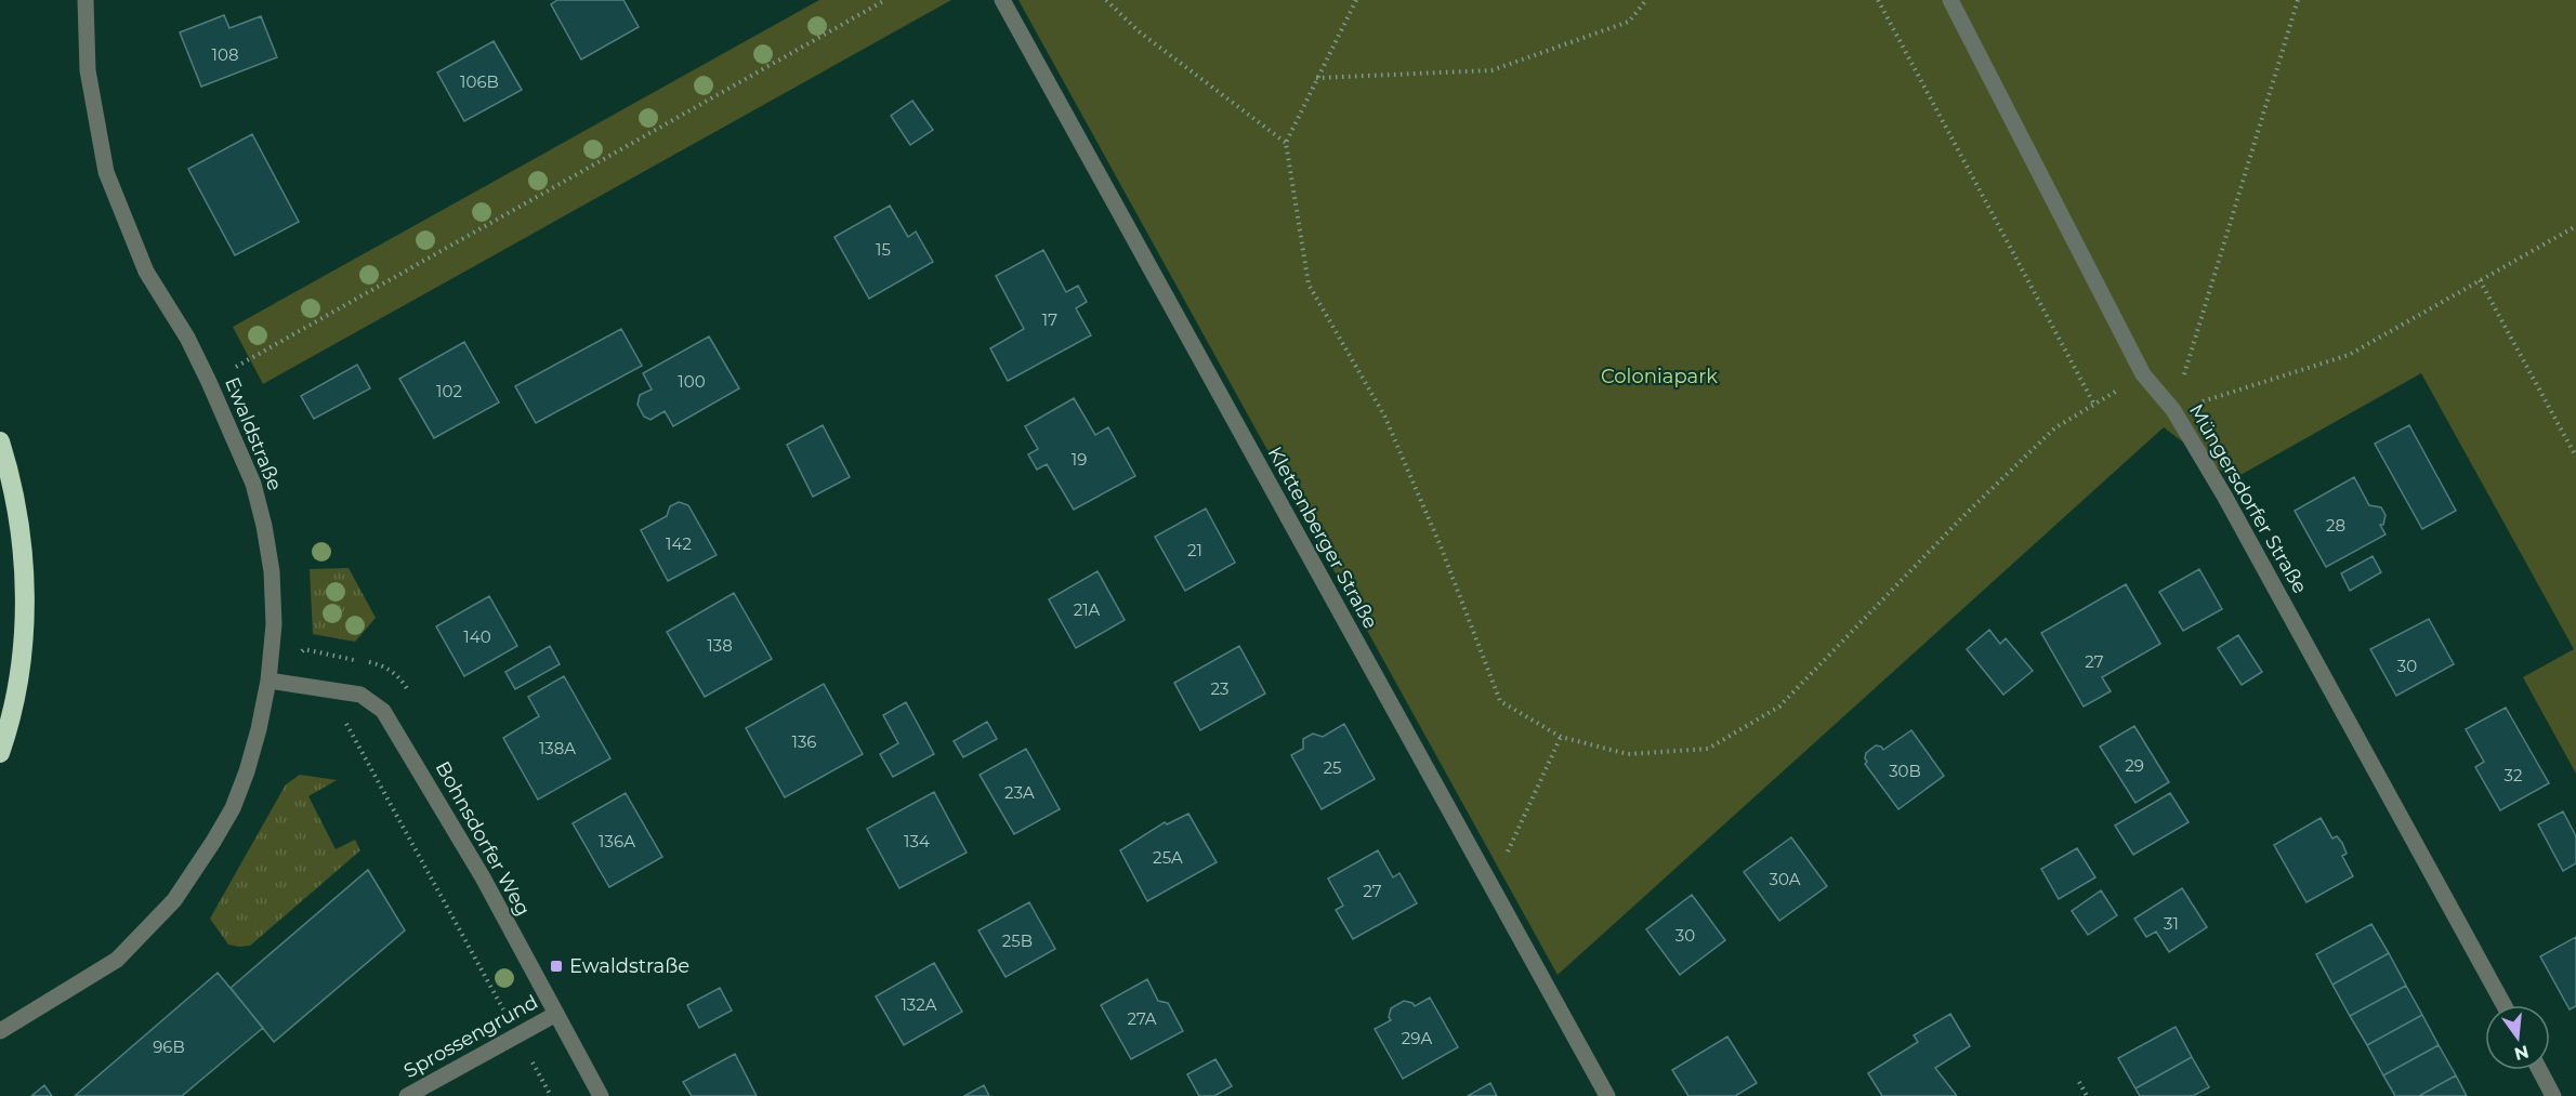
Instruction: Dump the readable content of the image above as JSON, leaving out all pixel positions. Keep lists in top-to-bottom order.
{
  "streets": {
    "street": [
      "Ewaldstraße",
      "Müngersdorfer Straße",
      "Klettenberger Straße",
      "Bohnsdorfer Weg",
      "Sprossengrund"
    ]
  },
  "crossings": [
    ["Ewaldstraße", "Bohnsdorfer Weg"],
    ["Bohnsdorfer Weg", "Sprossengrund"]
  ],
  "parks": ["Coloniapark"],
  "places": {
    "transit": ["Ewaldstraße"]
  },
  "house_numbers": [
    "108",
    "106B",
    "15",
    "17",
    "100",
    "102",
    "19",
    "28",
    "142",
    "21",
    "21A",
    "140",
    "138",
    "27",
    "30",
    "23",
    "136",
    "138A",
    "29",
    "25",
    "30B",
    "32",
    "23A",
    "136A",
    "134",
    "25A",
    "30A",
    "27",
    "31",
    "30",
    "25B",
    "132A",
    "27A",
    "29A",
    "96B"
  ],
  "north": "bottom"
}
